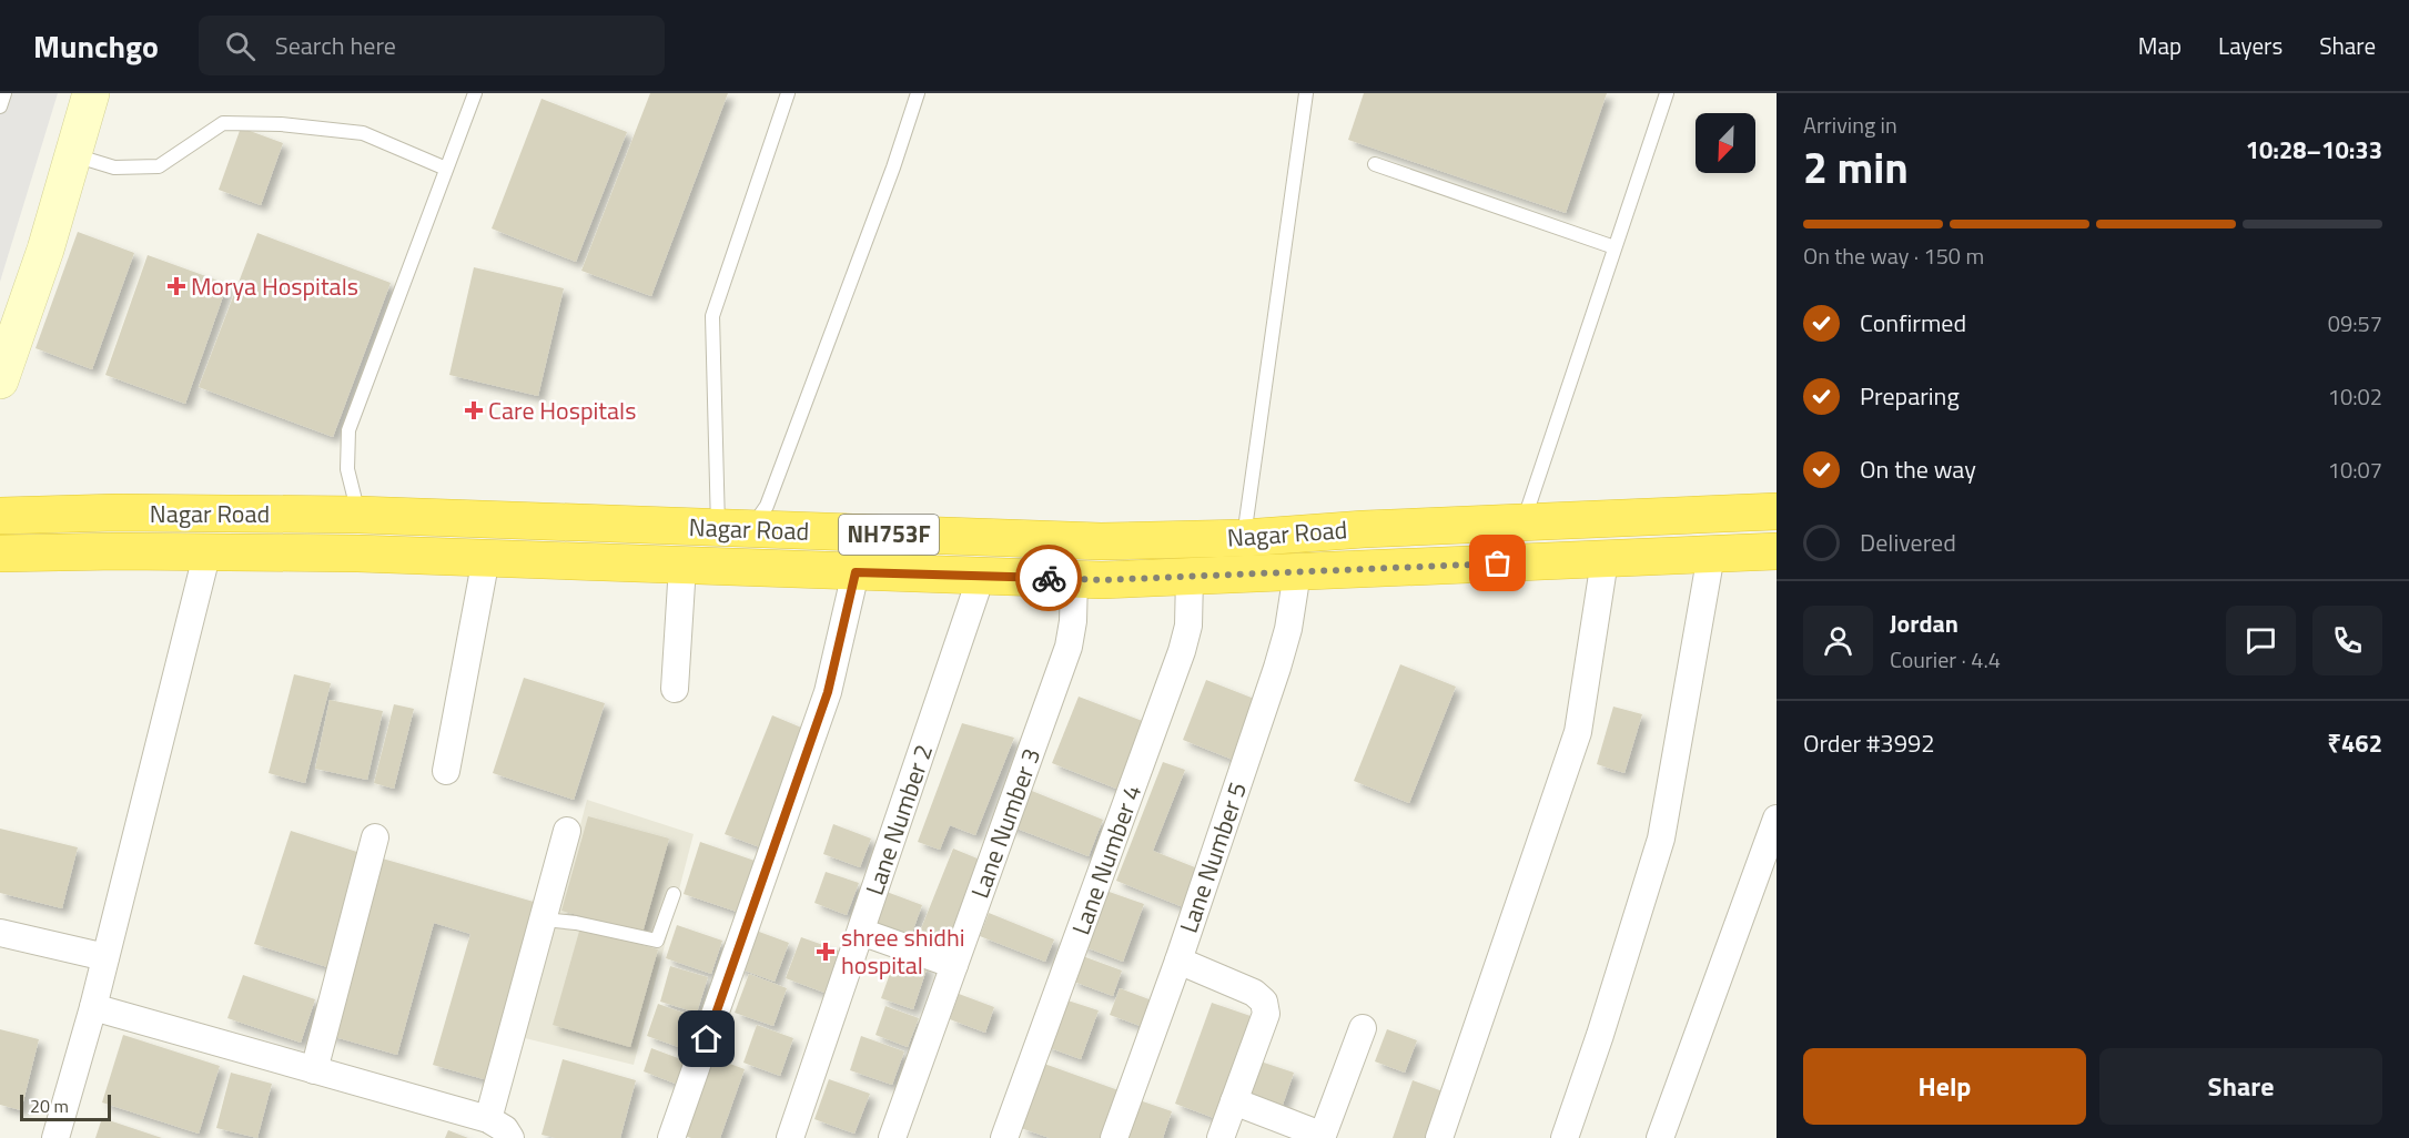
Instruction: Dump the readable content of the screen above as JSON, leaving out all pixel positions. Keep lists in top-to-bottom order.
{
  "streets": {
    "highway": ["Nagar Road", "NH753F"],
    "street": [
      "Lane Number 2",
      "Lane Number 3",
      "Lane Number 5",
      "Lane Number 4"
    ]
  },
  "crossings": [
    ["Nagar Road", "Lane Number 2"],
    ["Nagar Road", "Lane Number 3"],
    ["Nagar Road", "Lane Number 5"],
    ["Nagar Road", "Lane Number 4"]
  ],
  "places": {
    "health": ["Morya Hospitals", "Care Hospitals", "shree shidhi hospital"]
  },
  "scale_bar": "20 m",
  "north": "bottom left",
  "page": {
    "header": "Munchgo",
    "search": "Search here",
    "nav": ["Map", "Layers", "Share"],
    "heading": ["2 min", "Arriving in", "10:28–10:33"],
    "panel": [
      "Jordan",
      "Courier · 4.4",
      "Order #3992",
      "₹462"
    ],
    "bar": "On the way · 150 m",
    "list": [
      ["Confirmed", "09:57"],
      ["Preparing", "10:02"],
      ["On the way", "10:07"],
      "Delivered"
    ],
    "buttons": ["Help", "Share"],
    "scale": "20 m"
  }
}
